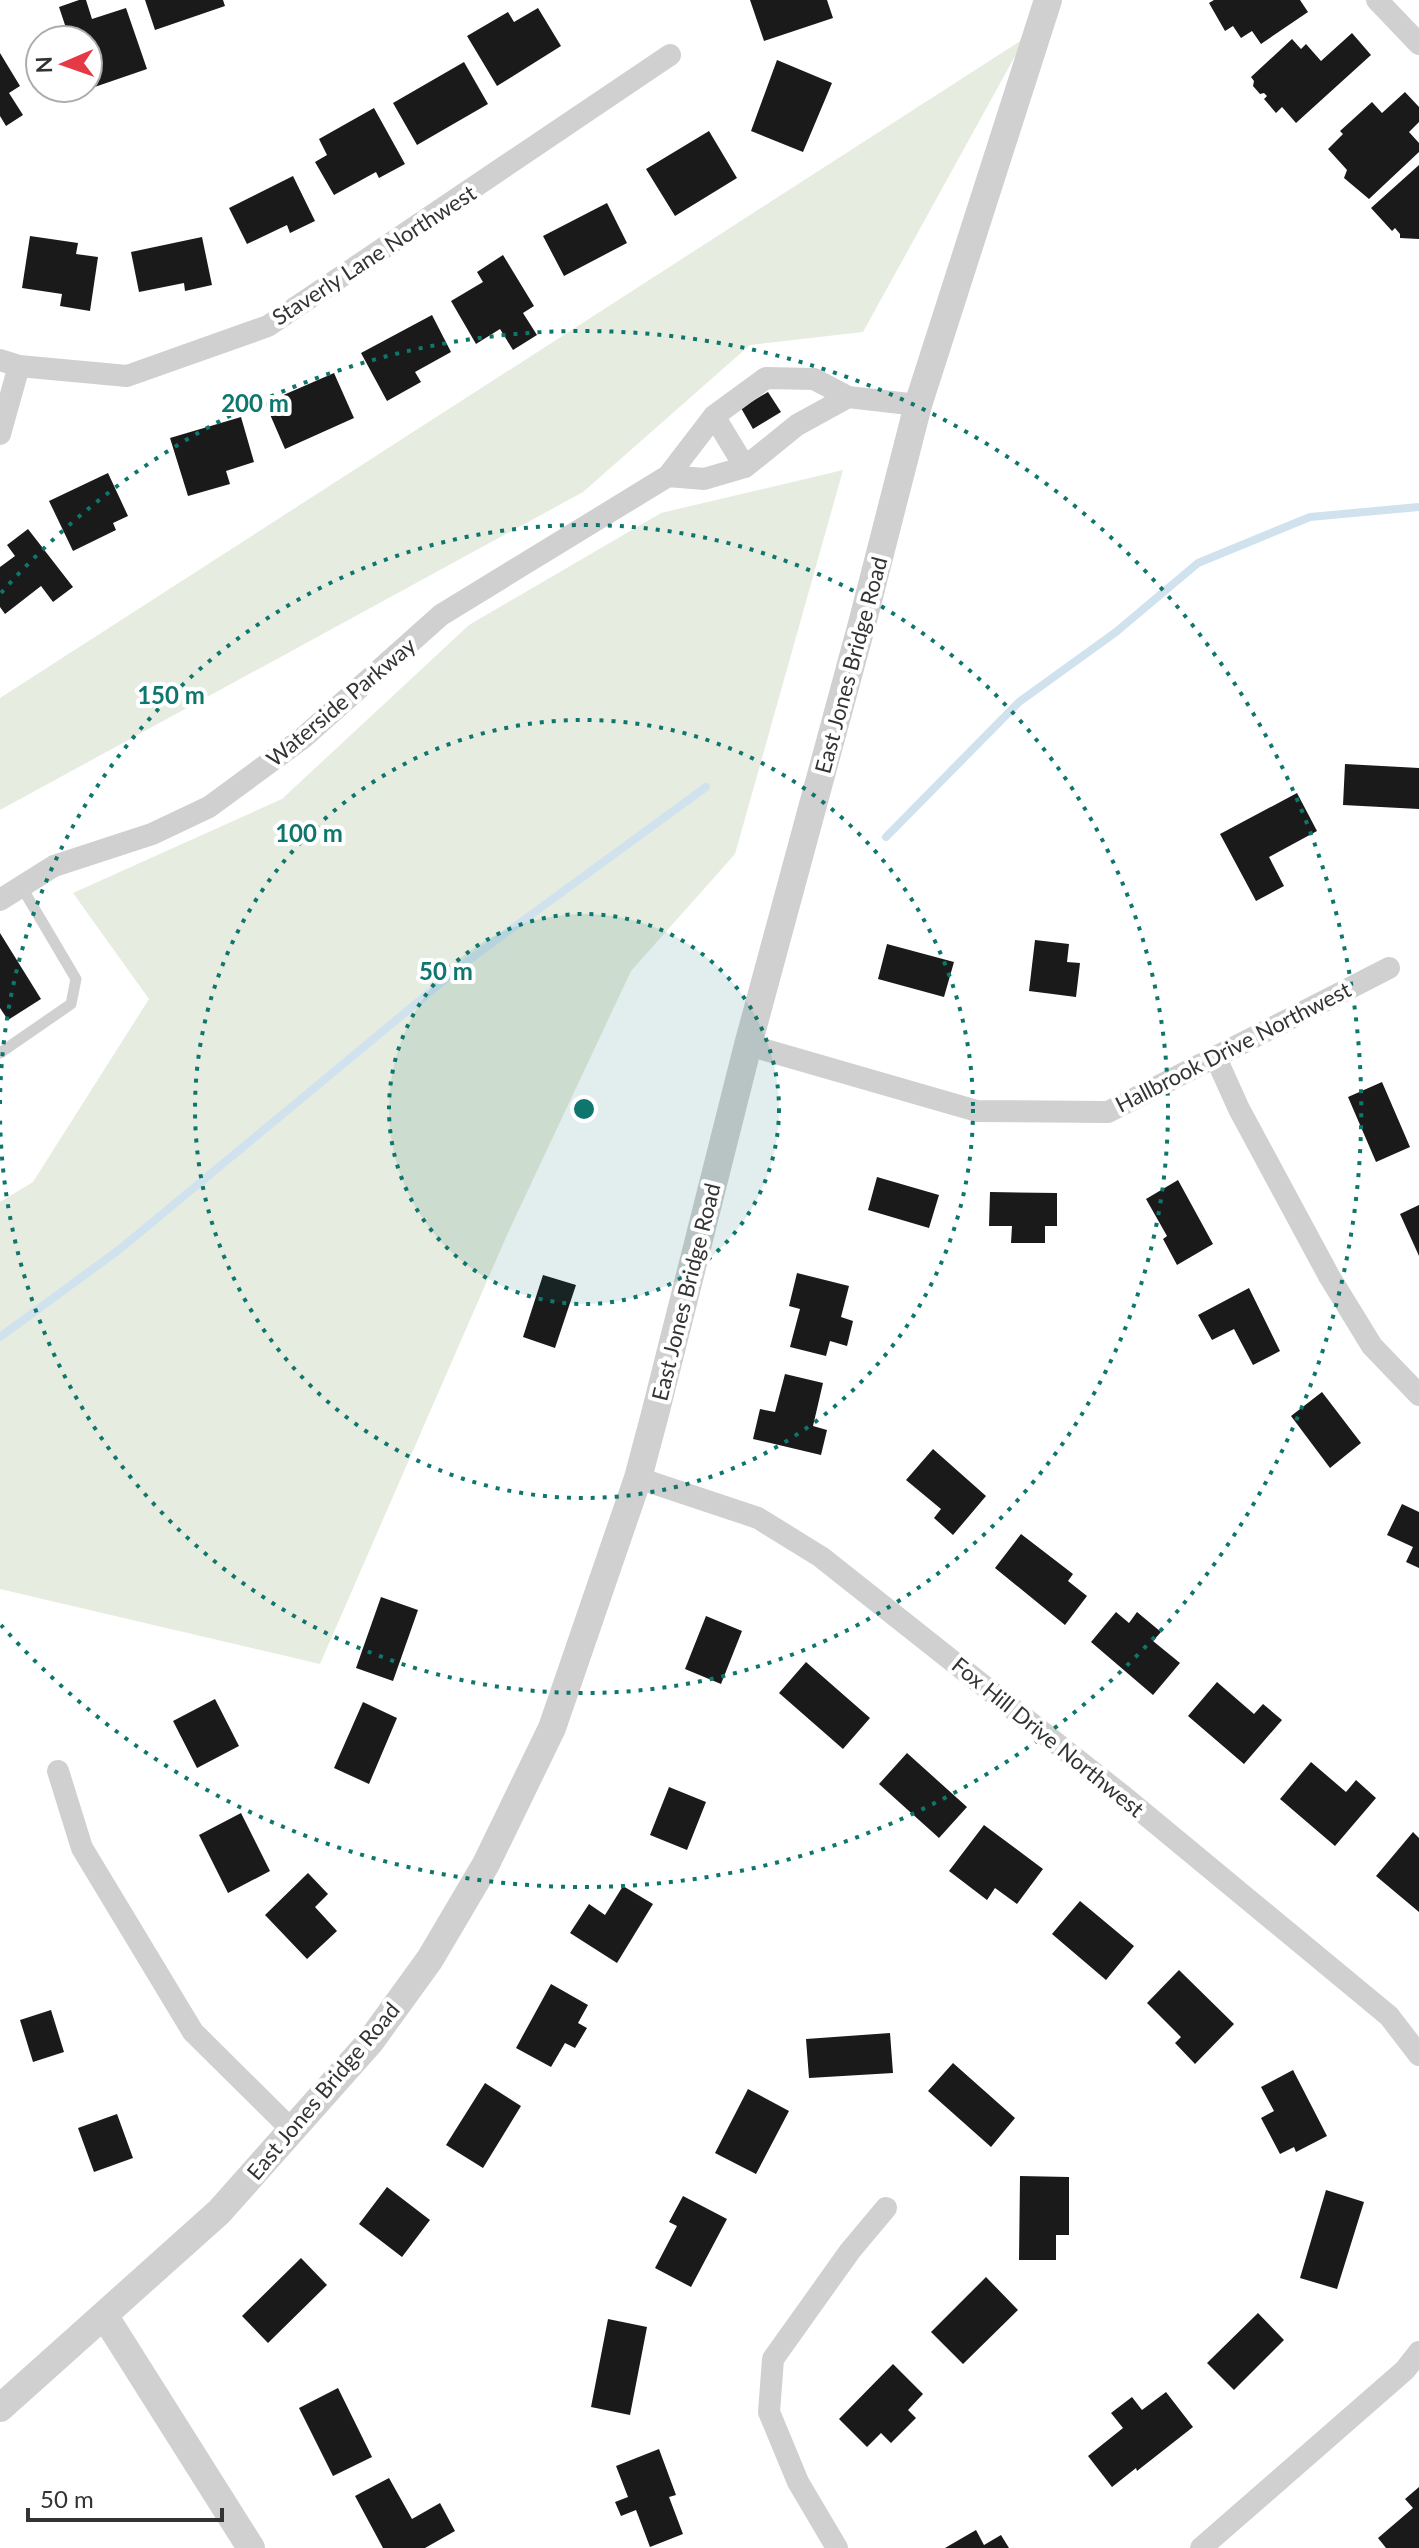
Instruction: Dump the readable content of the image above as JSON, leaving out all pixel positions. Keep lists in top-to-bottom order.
{
  "streets": {
    "street": [
      "Staverly Lane Northwest",
      "East Jones Bridge Road",
      "Waterside Parkway",
      "Hallbrook Drive Northwest",
      "Fox Hill Drive Northwest"
    ]
  },
  "crossings": [
    ["East Jones Bridge Road", "Waterside Parkway"],
    ["East Jones Bridge Road", "Hallbrook Drive Northwest"],
    ["East Jones Bridge Road", "Fox Hill Drive Northwest"]
  ],
  "scale_bar": "50 m",
  "north": "left",
  "rings": [
    "200 m",
    "150 m",
    "100 m",
    "50 m"
  ]
}
